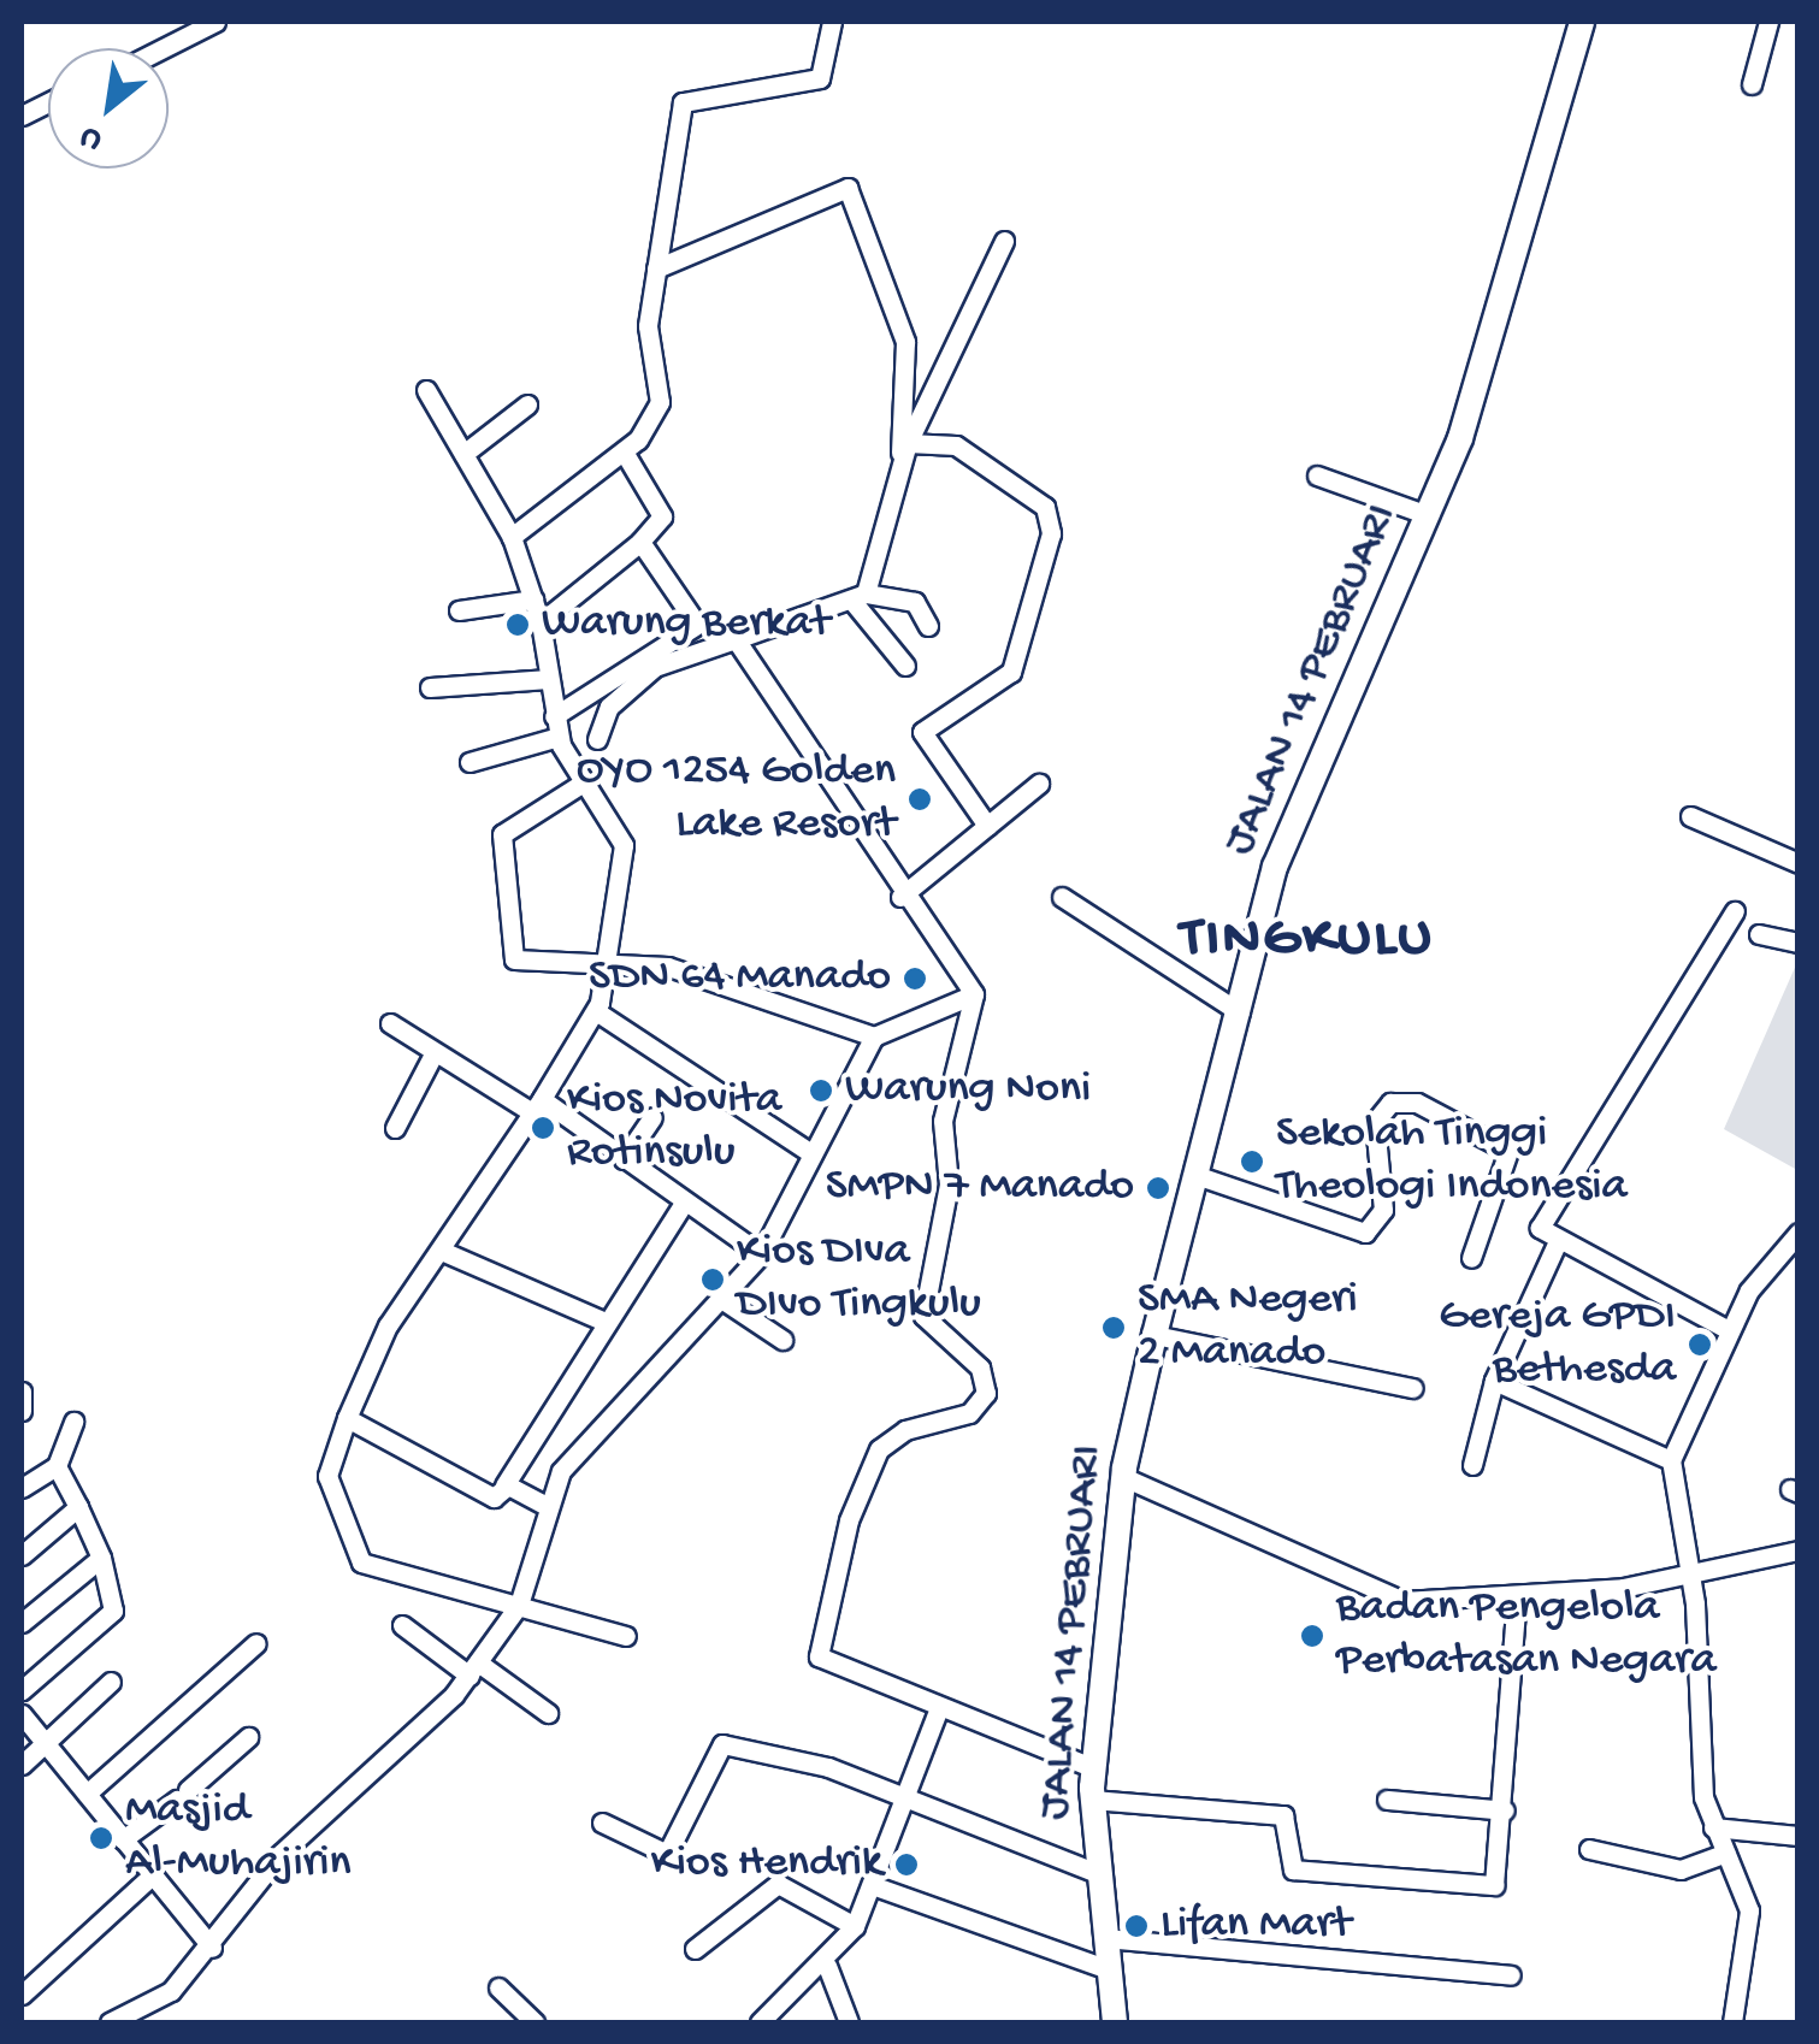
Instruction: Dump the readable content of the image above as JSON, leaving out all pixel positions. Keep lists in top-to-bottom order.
{
  "streets": {
    "main road": ["JALAN 14 PEBRUARI"]
  },
  "districts": ["TINGKULU"],
  "places": [
    "Warung Berkat",
    "OYO 1254 Golden Lake Resort",
    "SDN 64 Manado",
    "Warung Noni",
    "Kios Novita Rotinsulu",
    "Sekolah Tinggi Theologi Indonesia",
    "SMPN 7 Manado",
    "Kios DIva DIvo Tingkulu",
    "SMA Negeri 2 Manado",
    "Gereja GPDI Bethesda",
    "Badan Pengelola Perbatasan Negara",
    "Masjid Al-Muhajirin",
    "Kios Hendrik",
    "Lifan Mart"
  ],
  "north": "bottom left"
}
